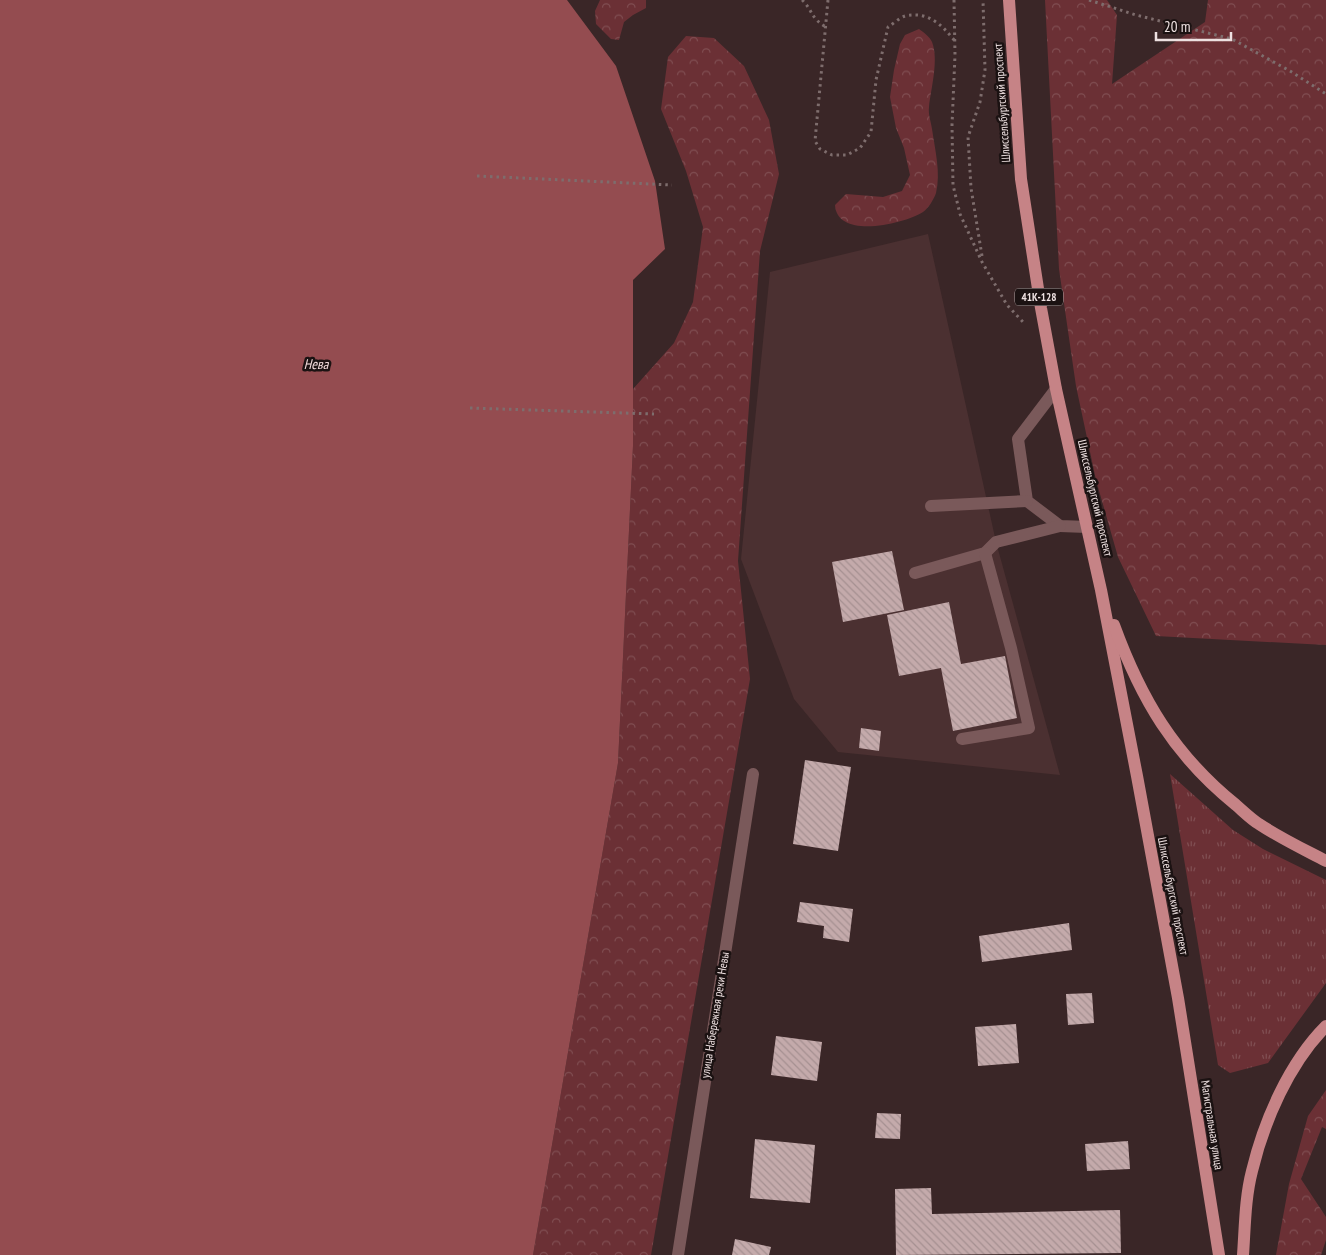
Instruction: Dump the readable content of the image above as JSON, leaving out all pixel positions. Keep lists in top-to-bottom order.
{
  "streets": {
    "main road": ["Шлиссельбургский проспект", "41К-128", "Магистральная улица"],
    "street": ["улица Набережная реки Невы"]
  },
  "crossings": [
    ["Шлиссельбургский проспект", "Магистральная улица"]
  ],
  "water": ["Нева"],
  "scale_bar": "20 m"
}
